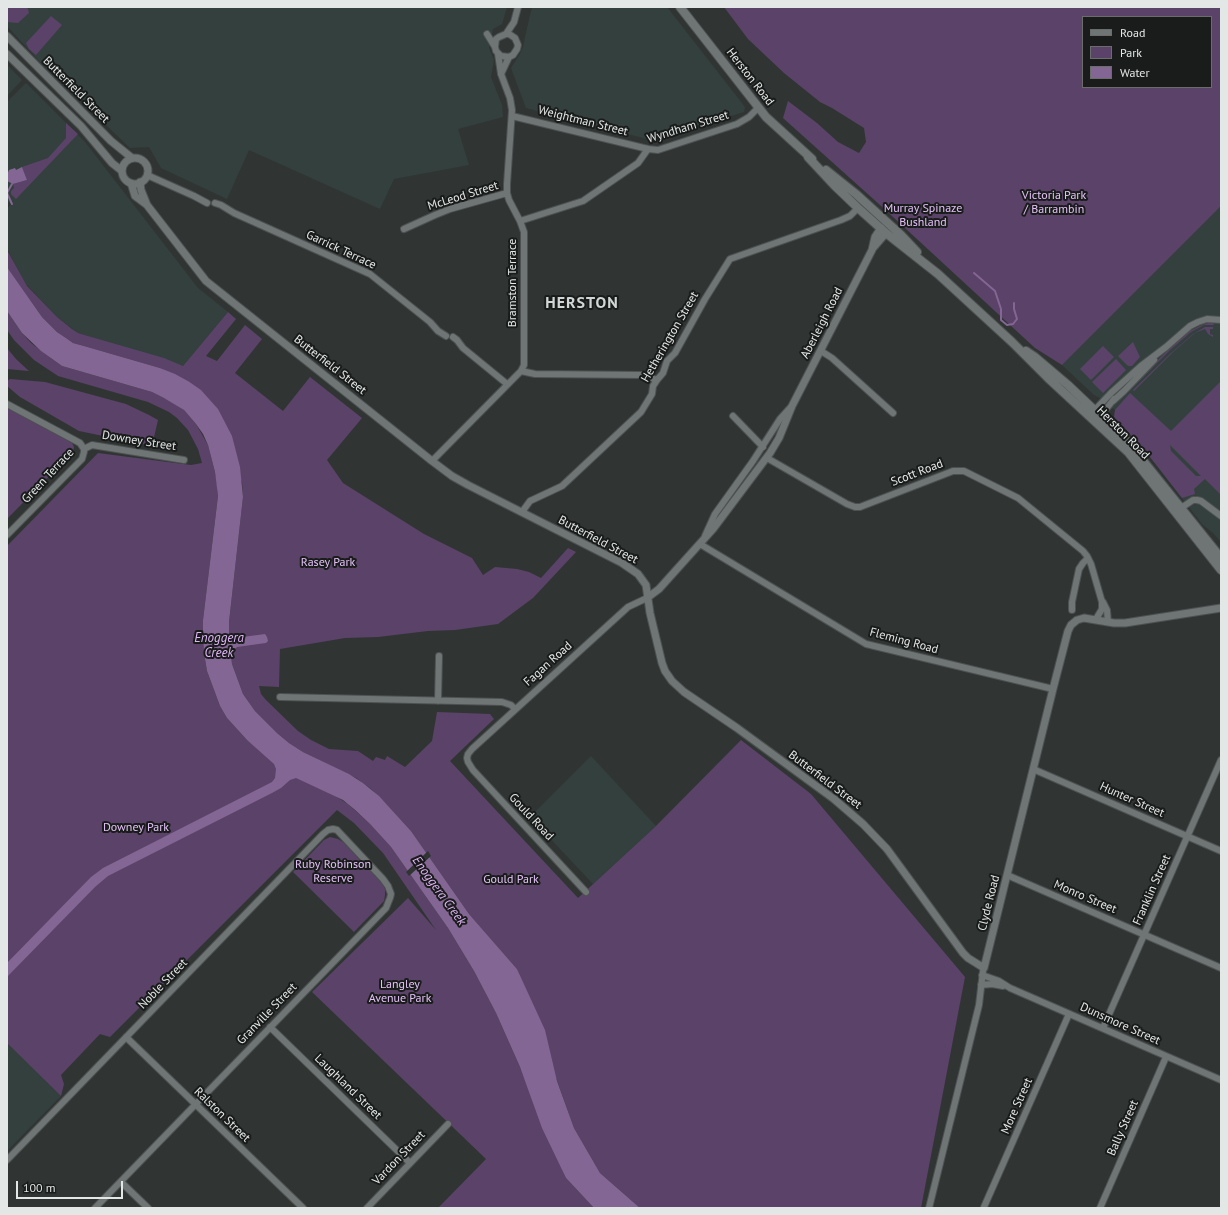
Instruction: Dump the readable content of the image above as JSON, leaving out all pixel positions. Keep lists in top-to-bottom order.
{
  "streets": {
    "main road": ["Herston Road"],
    "street": [
      "Butterfield Street",
      "Weightman Street",
      "Wyndham Street",
      "McLeod Street",
      "Garrick Terrace",
      "Bramston Terrace",
      "Aberleigh Road",
      "Hetherington Street",
      "Downey Street",
      "Scott Road",
      "Green Terrace",
      "Fleming Road",
      "Fagan Road",
      "Hunter Street",
      "Gould Road",
      "Franklin Street",
      "Monro Street",
      "Clyde Road",
      "Noble Street",
      "Granville Street",
      "Dunsmore Street",
      "Laughland Street",
      "More Street",
      "Ralston Street",
      "Bally Street",
      "Vardon Street"
    ]
  },
  "crossings": [
    ["Herston Road", "Wyndham Street"],
    ["Herston Road", "Aberleigh Road"],
    ["Herston Road", "Hetherington Street"],
    ["Butterfield Street", "Aberleigh Road"],
    ["Butterfield Street", "Hetherington Street"],
    ["Butterfield Street", "Fagan Road"],
    ["Butterfield Street", "Clyde Road"],
    ["Butterfield Street", "Dunsmore Street"],
    ["Weightman Street", "Wyndham Street"],
    ["Weightman Street", "Bramston Terrace"],
    ["Wyndham Street", "Bramston Terrace"],
    ["McLeod Street", "Bramston Terrace"],
    ["Aberleigh Road", "Scott Road"],
    ["Aberleigh Road", "Fleming Road"],
    ["Aberleigh Road", "Fagan Road"],
    ["Downey Street", "Green Terrace"],
    ["Fleming Road", "Clyde Road"],
    ["Fagan Road", "Gould Road"],
    ["Hunter Street", "Franklin Street"],
    ["Hunter Street", "Clyde Road"],
    ["Franklin Street", "Monro Street"],
    ["Franklin Street", "Dunsmore Street"],
    ["Monro Street", "Clyde Road"],
    ["Clyde Road", "Dunsmore Street"],
    ["Noble Street", "Granville Street"],
    ["Noble Street", "Ralston Street"],
    ["Granville Street", "Laughland Street"],
    ["Granville Street", "Ralston Street"],
    ["Dunsmore Street", "More Street"],
    ["Dunsmore Street", "Bally Street"],
    ["Laughland Street", "Vardon Street"]
  ],
  "districts": ["HERSTON"],
  "water": ["Enoggera Creek"],
  "parks": [
    "Victoria Park / Barrambin",
    "Murray Spinaze Bushland",
    "Rasey Park",
    "Downey Park",
    "Ruby Robinson Reserve",
    "Gould Park",
    "Langley Avenue Park"
  ],
  "legend": ["Road", "Park", "Water"],
  "scale_bar": "100 m"
}
